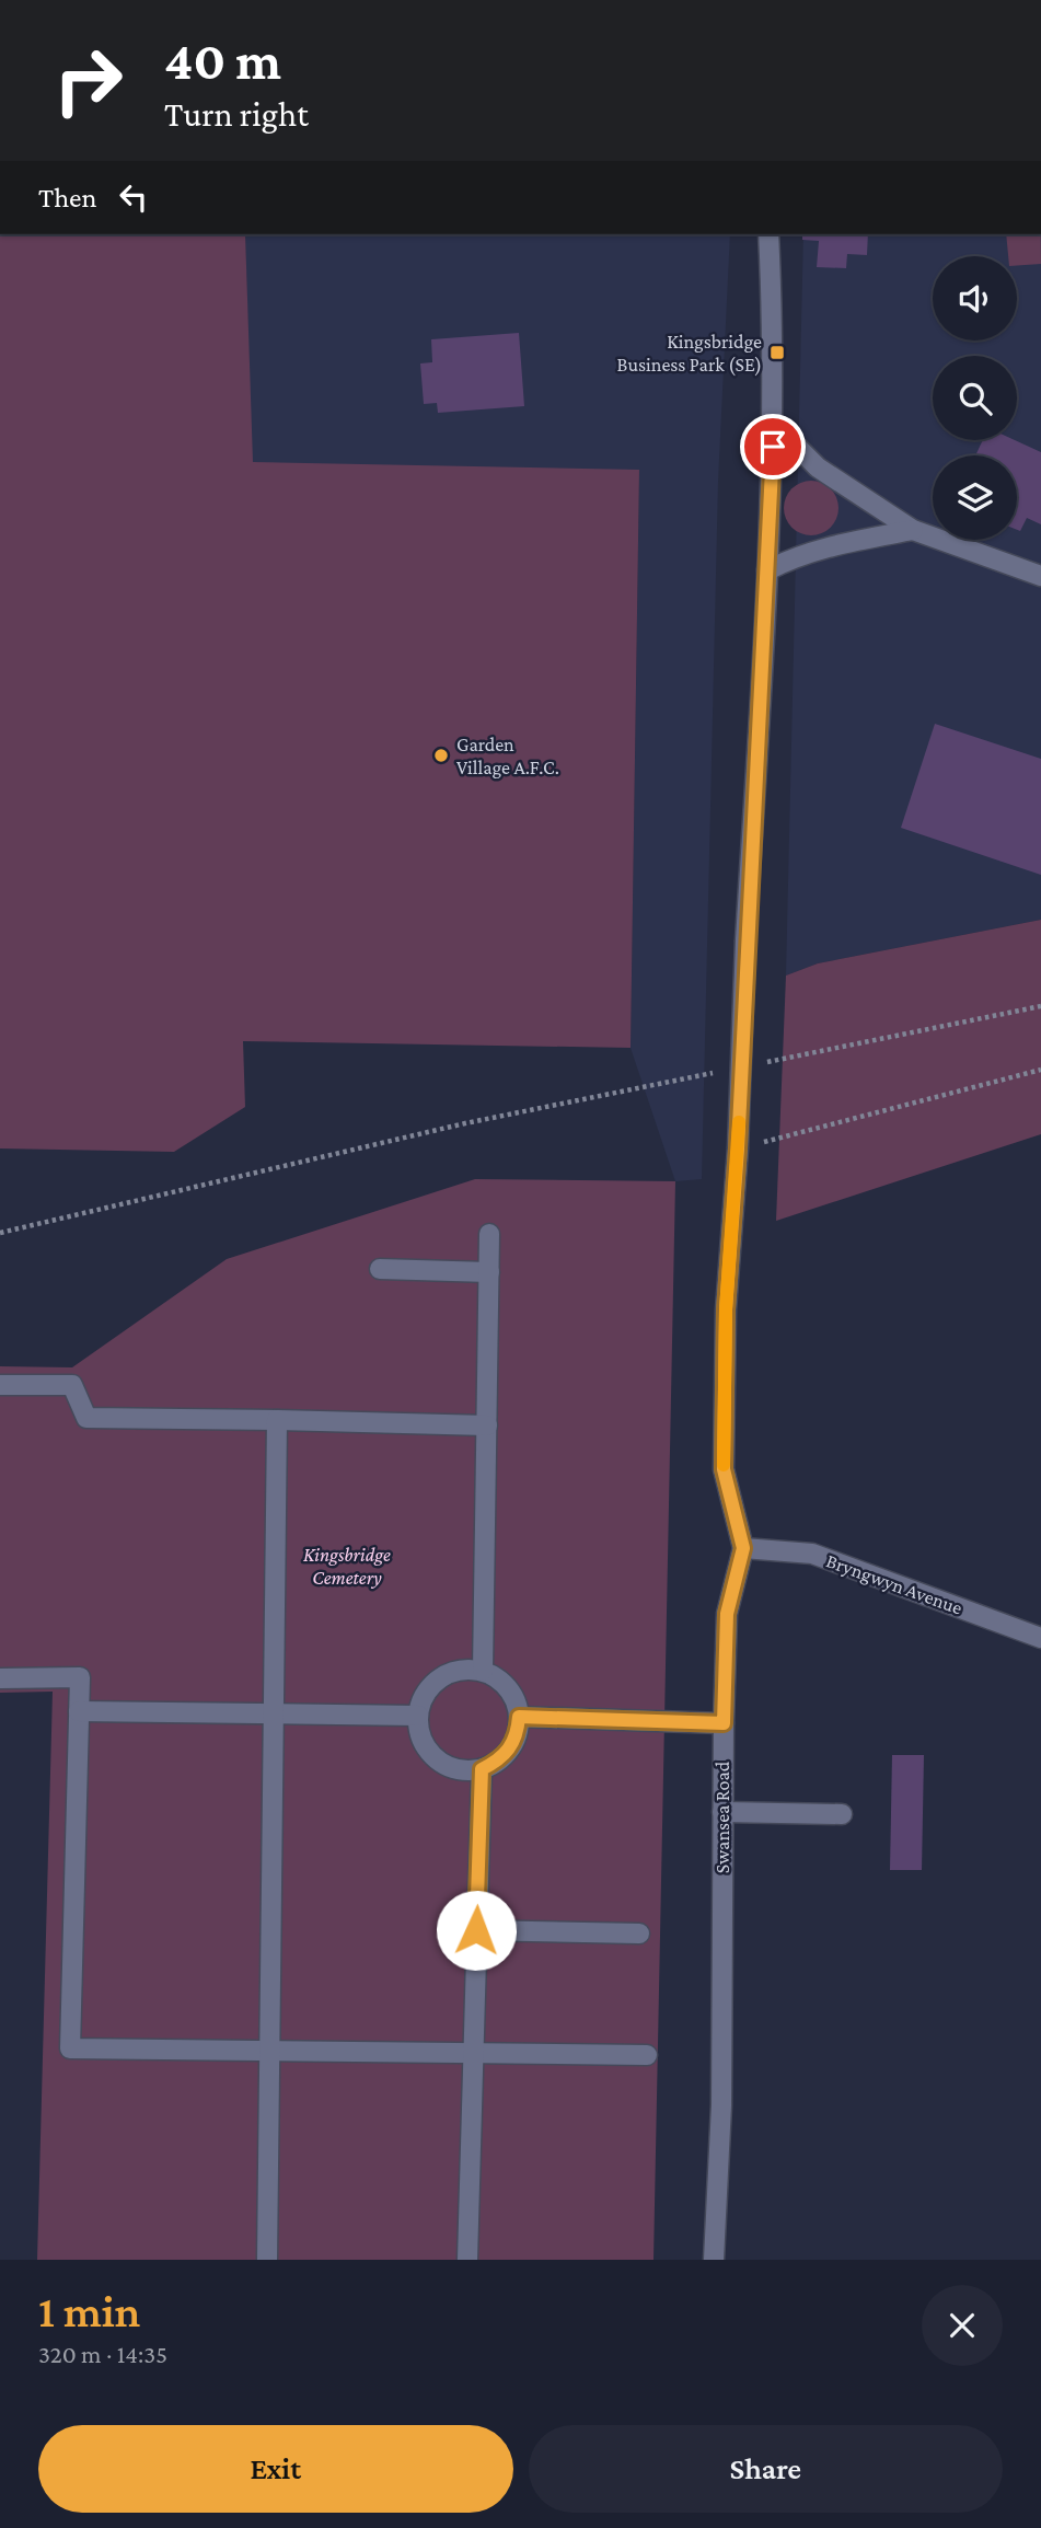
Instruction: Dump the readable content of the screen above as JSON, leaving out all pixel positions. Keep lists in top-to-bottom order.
{
  "streets": {
    "main road": ["Bryngwyn Avenue", "Swansea Road"]
  },
  "crossings": [
    ["Bryngwyn Avenue", "Swansea Road"]
  ],
  "parks": ["Kingsbridge Cemetery"],
  "places": {
    "transit": ["Kingsbridge Business Park (SE)"],
    "other": ["Garden Village A.F.C."]
  },
  "page": {
    "turn": ["40 m", "Turn right"],
    "then": "Then",
    "heading": ["1 min", "320 m · 14:35"],
    "buttons": ["Exit", "Share"]
  }
}
